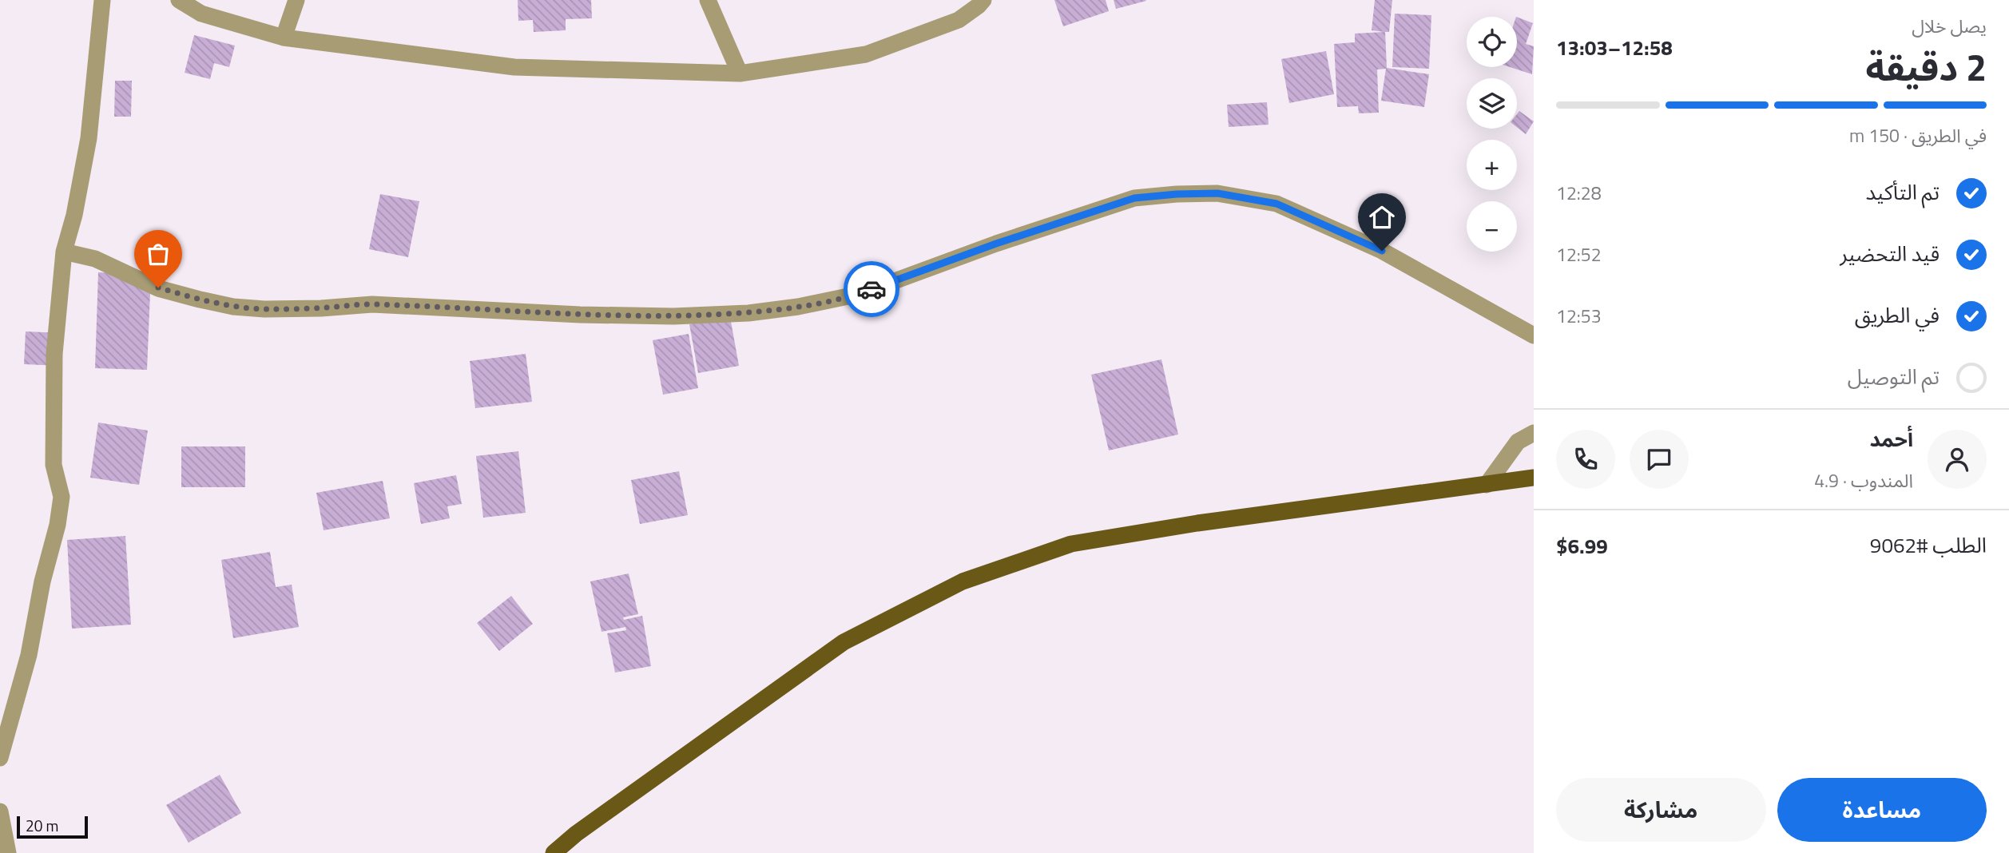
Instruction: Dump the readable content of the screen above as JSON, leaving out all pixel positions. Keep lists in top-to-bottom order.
{
  "scale_bar": "20 m",
  "page": {
    "heading": ["2 دقيقة", "يصل خلال", "12:58–13:03"],
    "panel": [
      "أحمد",
      "المندوب · 4.9",
      "الطلب #9062",
      "$6.99"
    ],
    "map_buttons": ["+", "−"],
    "bar": "في الطريق · 150 m",
    "list": [
      ["تم التأكيد", "12:28"],
      ["قيد التحضير", "12:52"],
      ["في الطريق", "12:53"],
      "تم التوصيل"
    ],
    "buttons": ["مساعدة", "مشاركة"],
    "scale": "20 m"
  }
}
